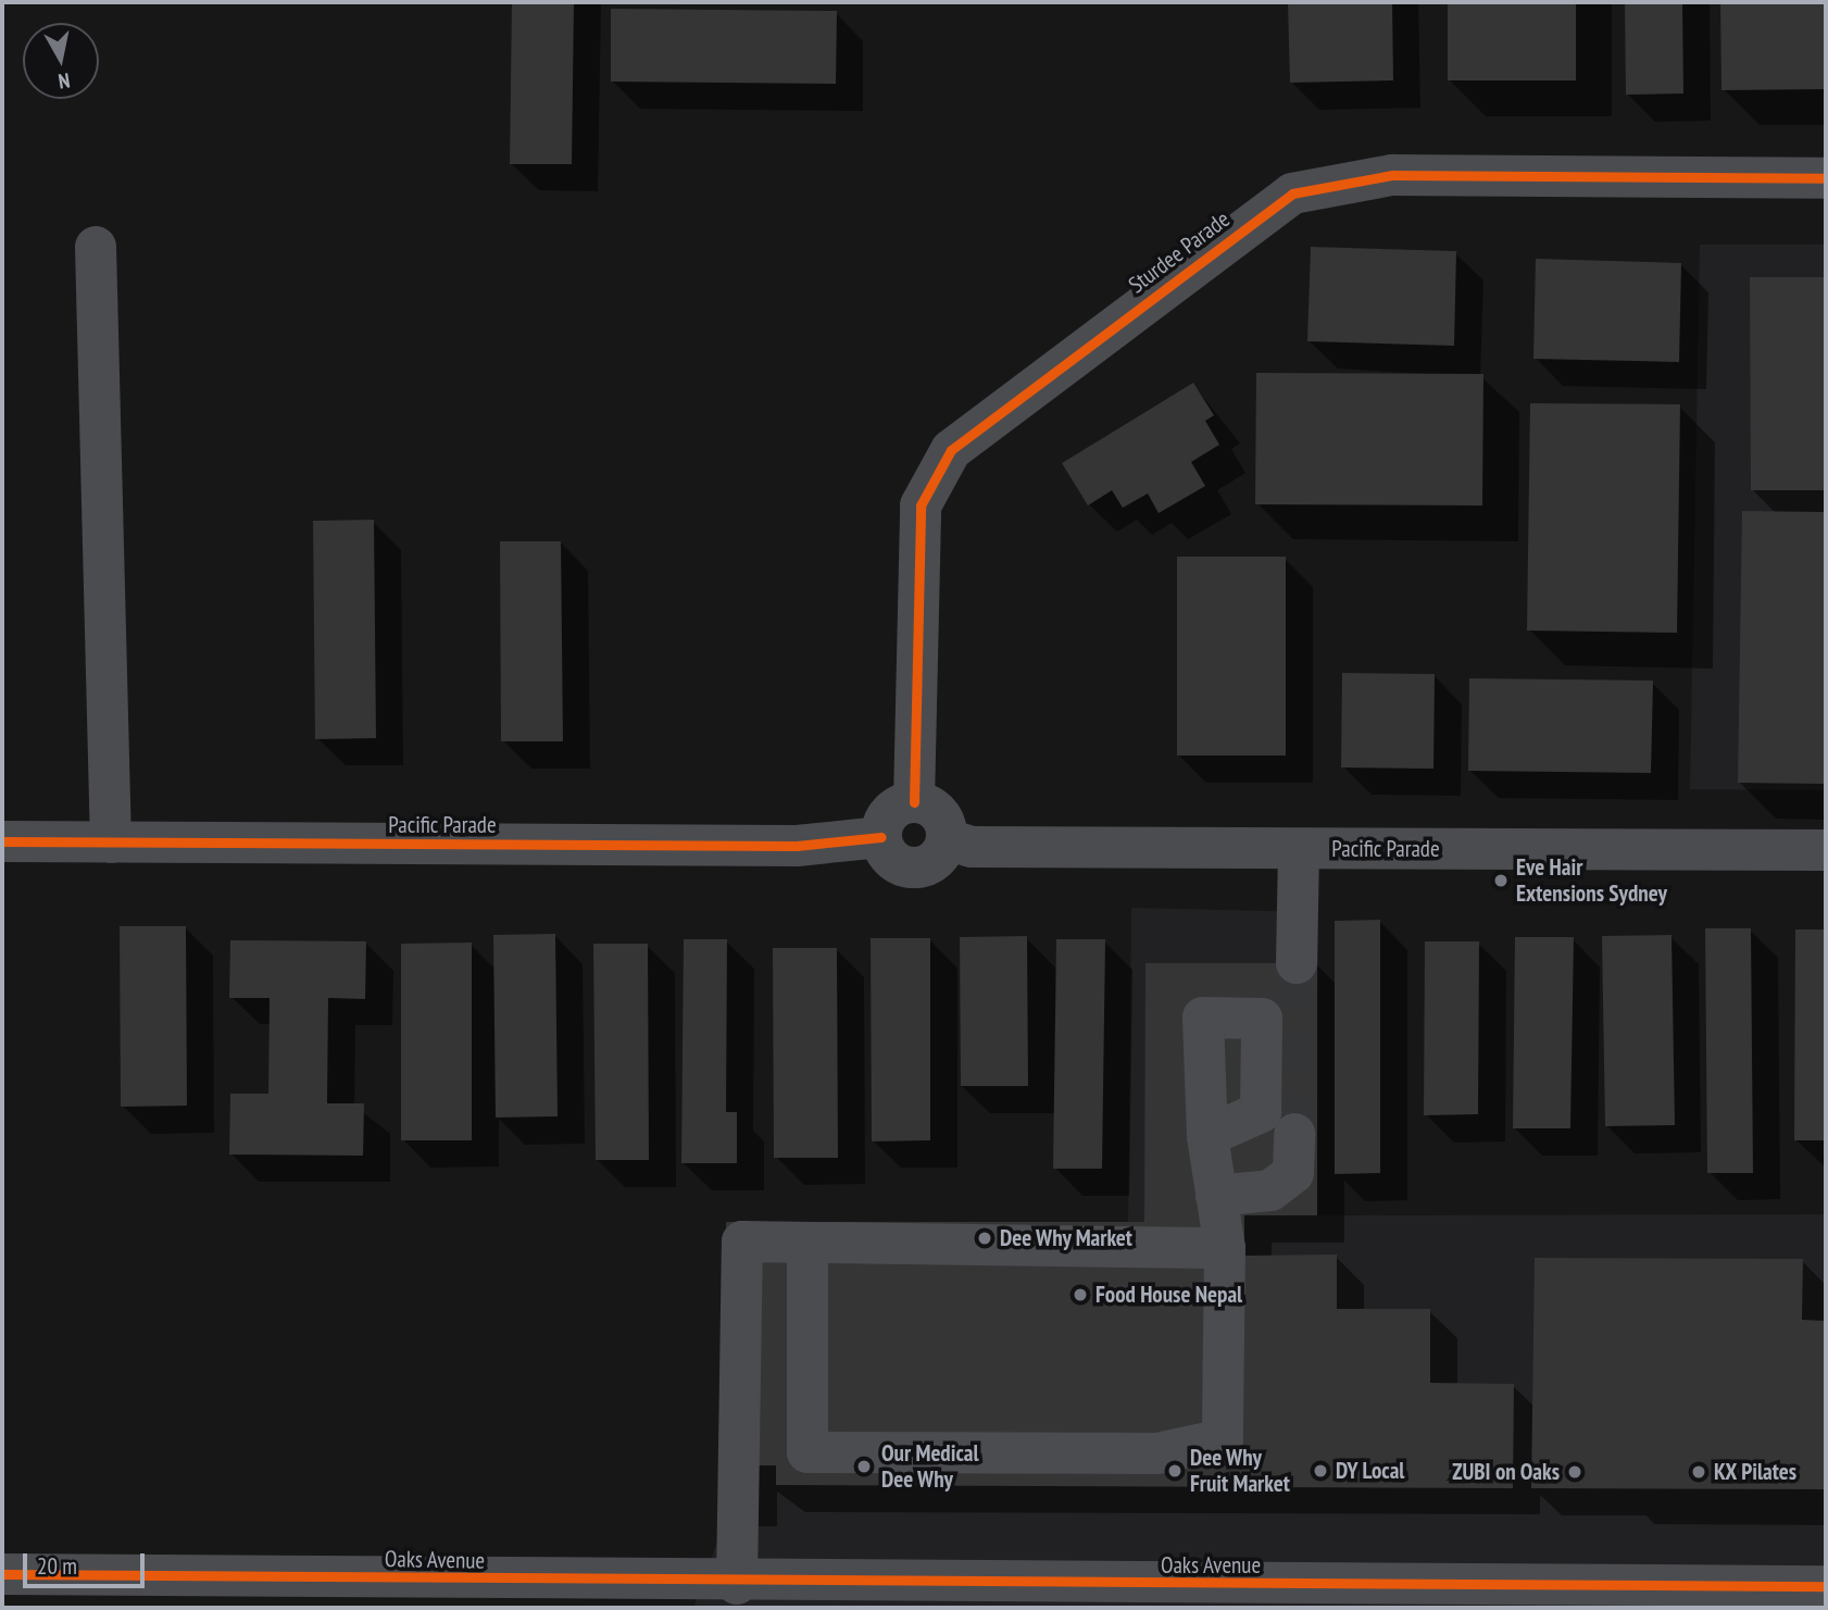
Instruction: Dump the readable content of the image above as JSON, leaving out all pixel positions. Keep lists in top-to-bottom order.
{
  "streets": {
    "street": ["Sturdee Parade", "Pacific Parade", "Oaks Avenue"]
  },
  "crossings": [
    ["Sturdee Parade", "Pacific Parade"]
  ],
  "places": [
    "Eve Hair Extensions Sydney",
    "Dee Why Market",
    "Food House Nepal",
    "Our Medical Dee Why",
    "Dee Why Fruit Market",
    "DY Local",
    "ZUBI on Oaks",
    "KX Pilates"
  ],
  "scale_bar": "20 m",
  "north": "bottom"
}
